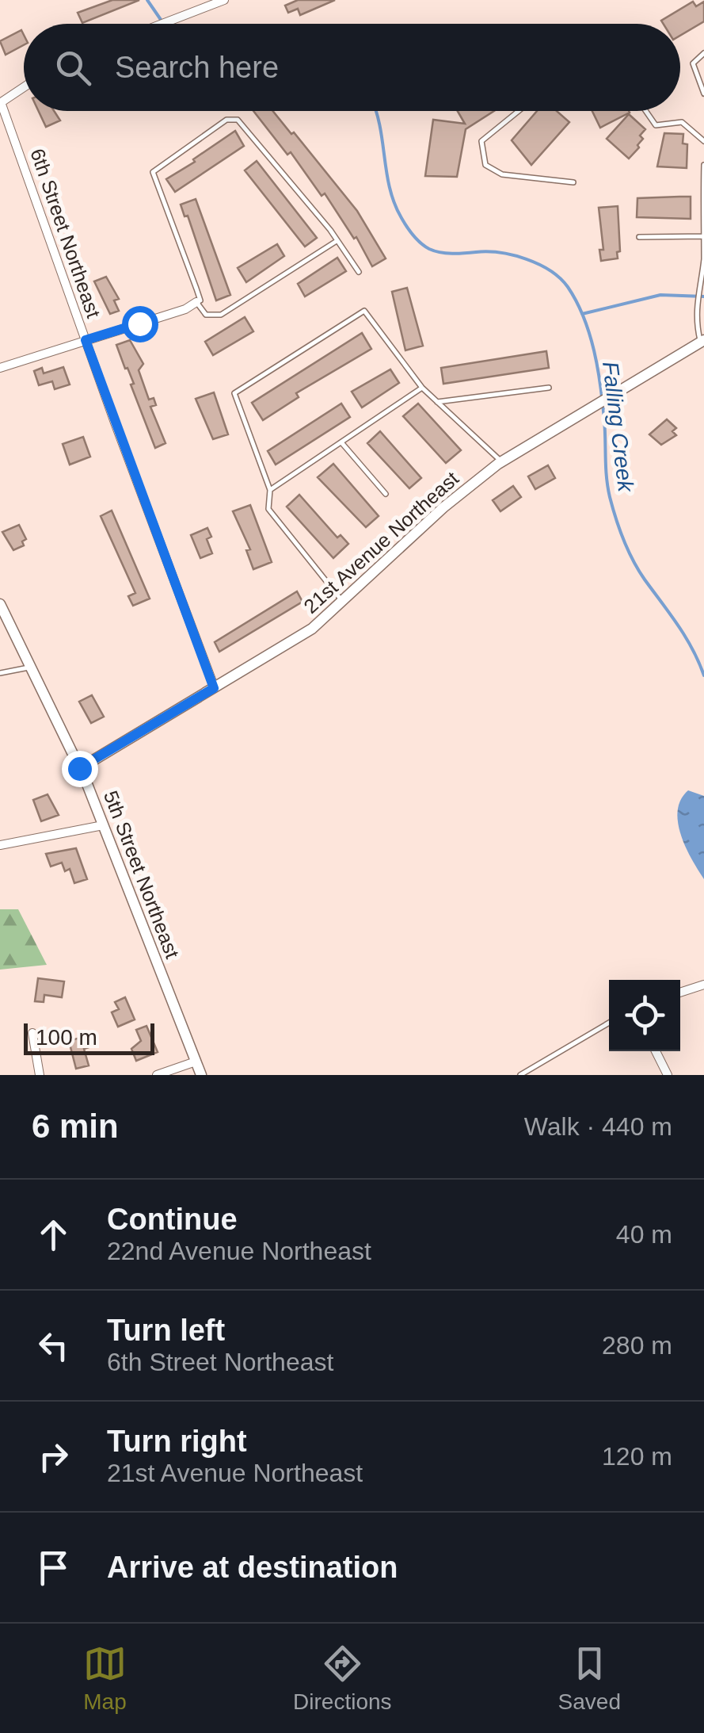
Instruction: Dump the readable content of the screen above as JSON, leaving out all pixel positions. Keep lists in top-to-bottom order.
{
  "streets": {
    "street": ["6th Street Northeast", "21st Avenue Northeast", "5th Street Northeast"]
  },
  "crossings": [
    ["6th Street Northeast", "21st Avenue Northeast"],
    ["21st Avenue Northeast", "5th Street Northeast"]
  ],
  "water": ["Falling Creek"],
  "scale_bar": "100 m",
  "page": {
    "search": "Search here",
    "scale": "100 m",
    "heading": ["6 min", "Walk · 440 m"],
    "list": [
      ["Continue", "22nd Avenue Northeast", "40 m"],
      ["Turn left", "6th Street Northeast", "280 m"],
      ["Turn right", "21st Avenue Northeast", "120 m"],
      "Arrive at destination"
    ],
    "nav": ["Map", "Directions", "Saved"]
  }
}
